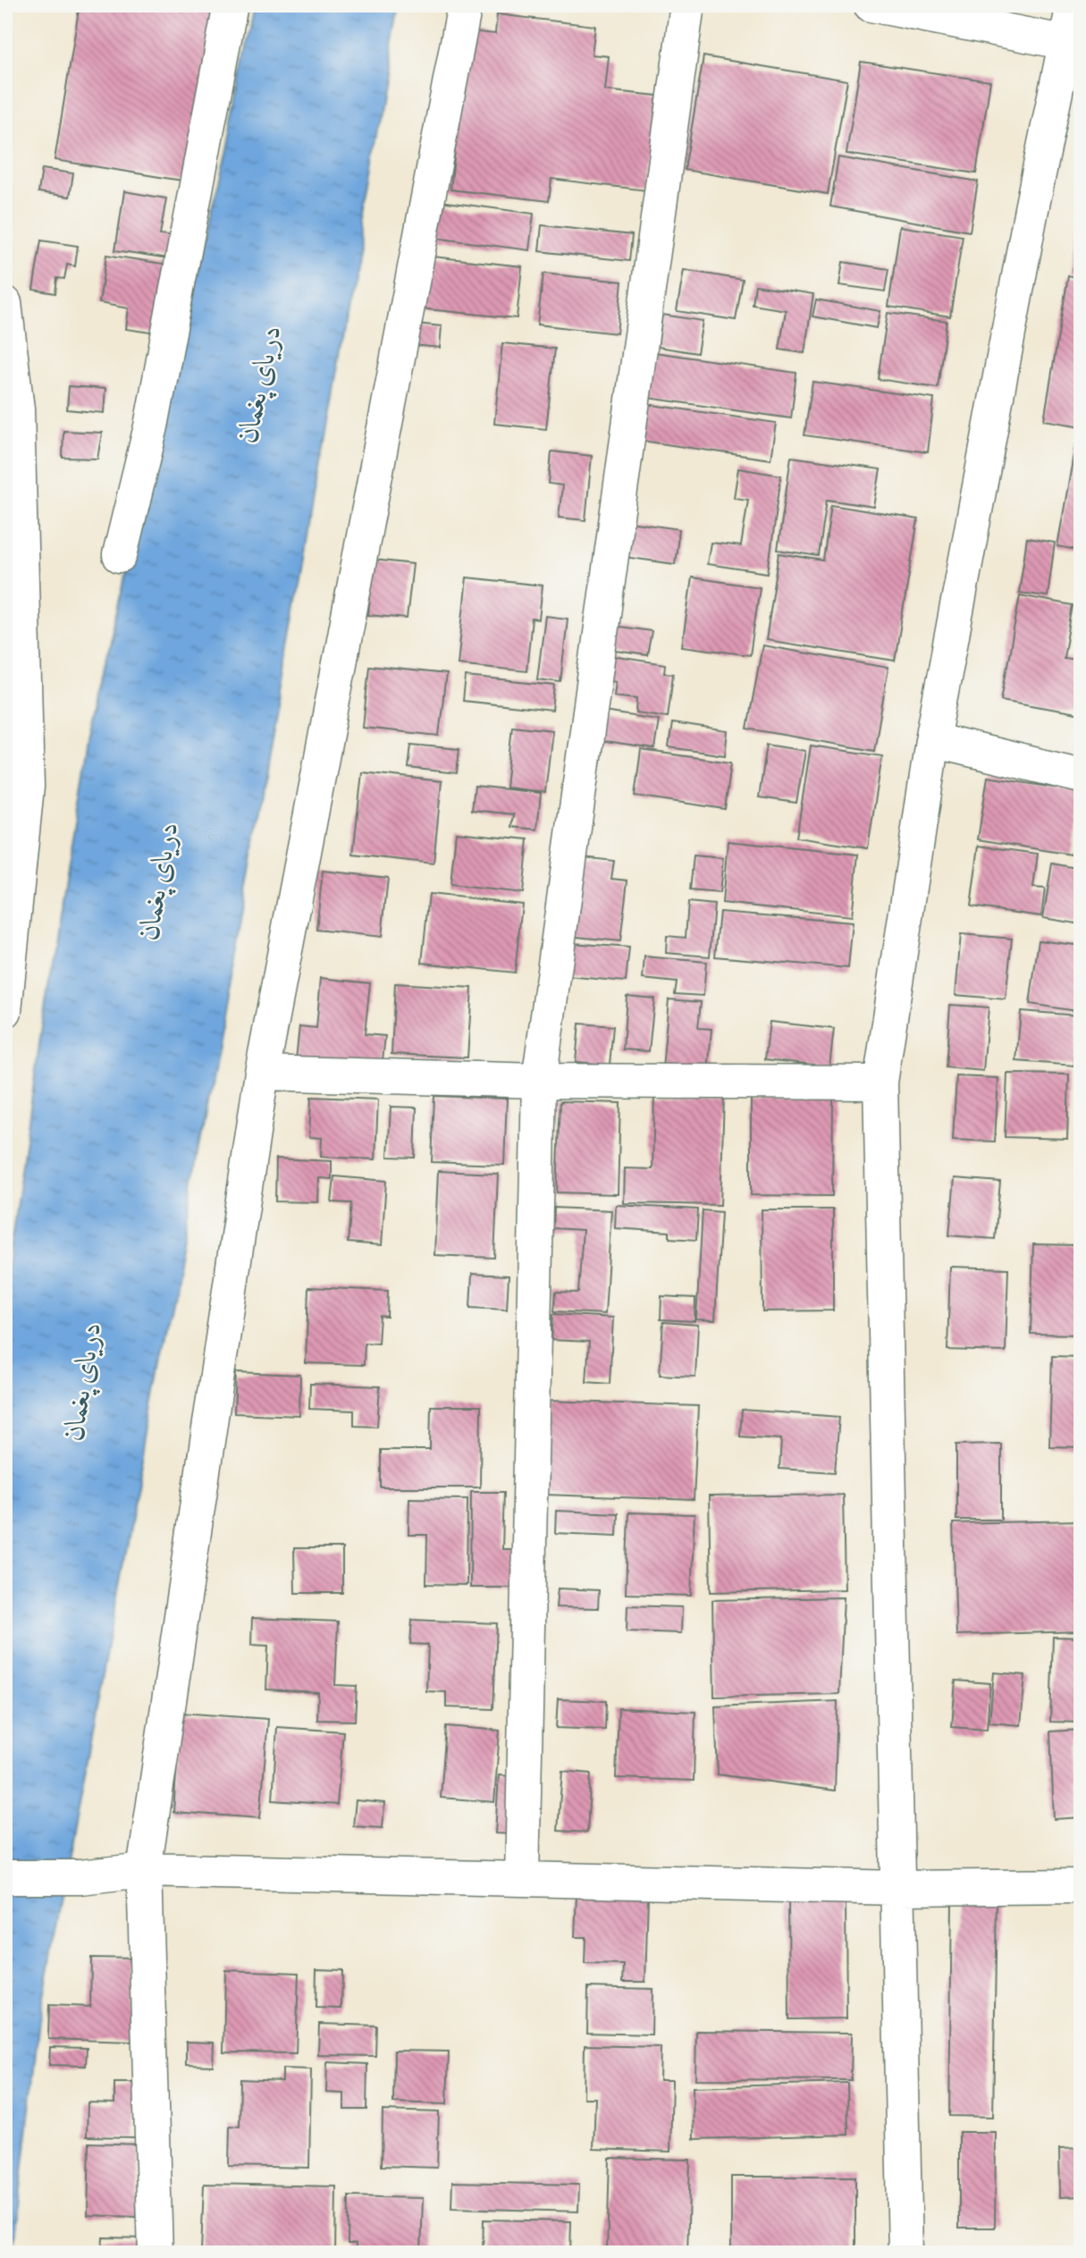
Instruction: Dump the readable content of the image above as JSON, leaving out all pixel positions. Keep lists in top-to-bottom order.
{
  "water": ["دریای پغمان"]
}
